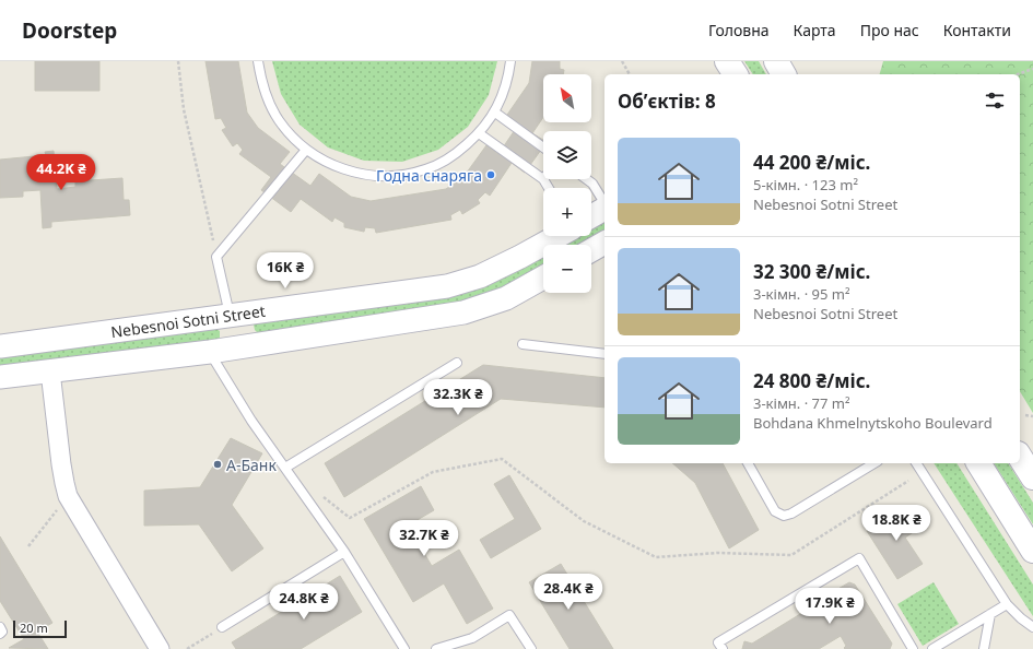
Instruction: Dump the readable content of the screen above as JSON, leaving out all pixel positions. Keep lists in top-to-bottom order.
{
  "streets": {
    "street": ["Nebesnoi Sotni Street"]
  },
  "places": ["Годна снаряга", "А-Банк"],
  "scale_bar": "20 m",
  "north": "top left",
  "page": {
    "header": "Doorstep",
    "nav": [
      "Головна",
      "Карта",
      "Про нас",
      "Контакти"
    ],
    "map_buttons": ["+", "−"],
    "heading": "Об’єктів: 8",
    "list": [
      {
        "name": "44 200 ₴/міс.",
        "note": "5-кімн. · 123 m² · Nebesnoi Sotni Street"
      },
      {
        "name": "32 300 ₴/міс.",
        "note": "3-кімн. · 95 m² · Nebesnoi Sotni Street"
      },
      {
        "name": "24 800 ₴/міс.",
        "note": "3-кімн. · 77 m² · Bohdana Khmelnytskoho Boulevard"
      }
    ],
    "price": [
      "44.2K ₴",
      "16K ₴",
      "32.3K ₴",
      "18.8K ₴",
      "32.7K ₴",
      "28.4K ₴",
      "24.8K ₴",
      "17.9K ₴"
    ],
    "scale": "20 m"
  }
}
